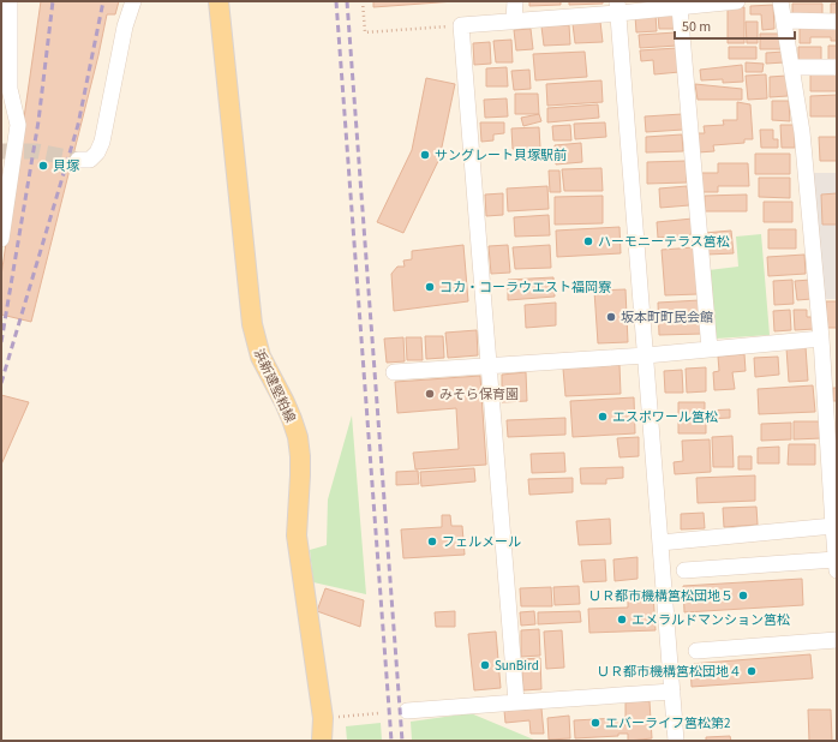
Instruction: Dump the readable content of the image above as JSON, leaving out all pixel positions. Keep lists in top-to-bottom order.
{
  "streets": {
    "main road": ["浜新建堅粕線"]
  },
  "places": [
    "サングレート貝塚駅前",
    "貝塚",
    "ハーモニーテラス筥松",
    "コカ・コーラウエスト福岡寮",
    "坂本町町民会館",
    "みそら保育園",
    "エスポワール筥松",
    "フェルメール",
    "ＵＲ都市機構筥松団地５",
    "エメラルドマンション筥松",
    "SunBird",
    "ＵＲ都市機構筥松団地４",
    "エバーライフ筥松第2"
  ],
  "scale_bar": "50 m"
}
